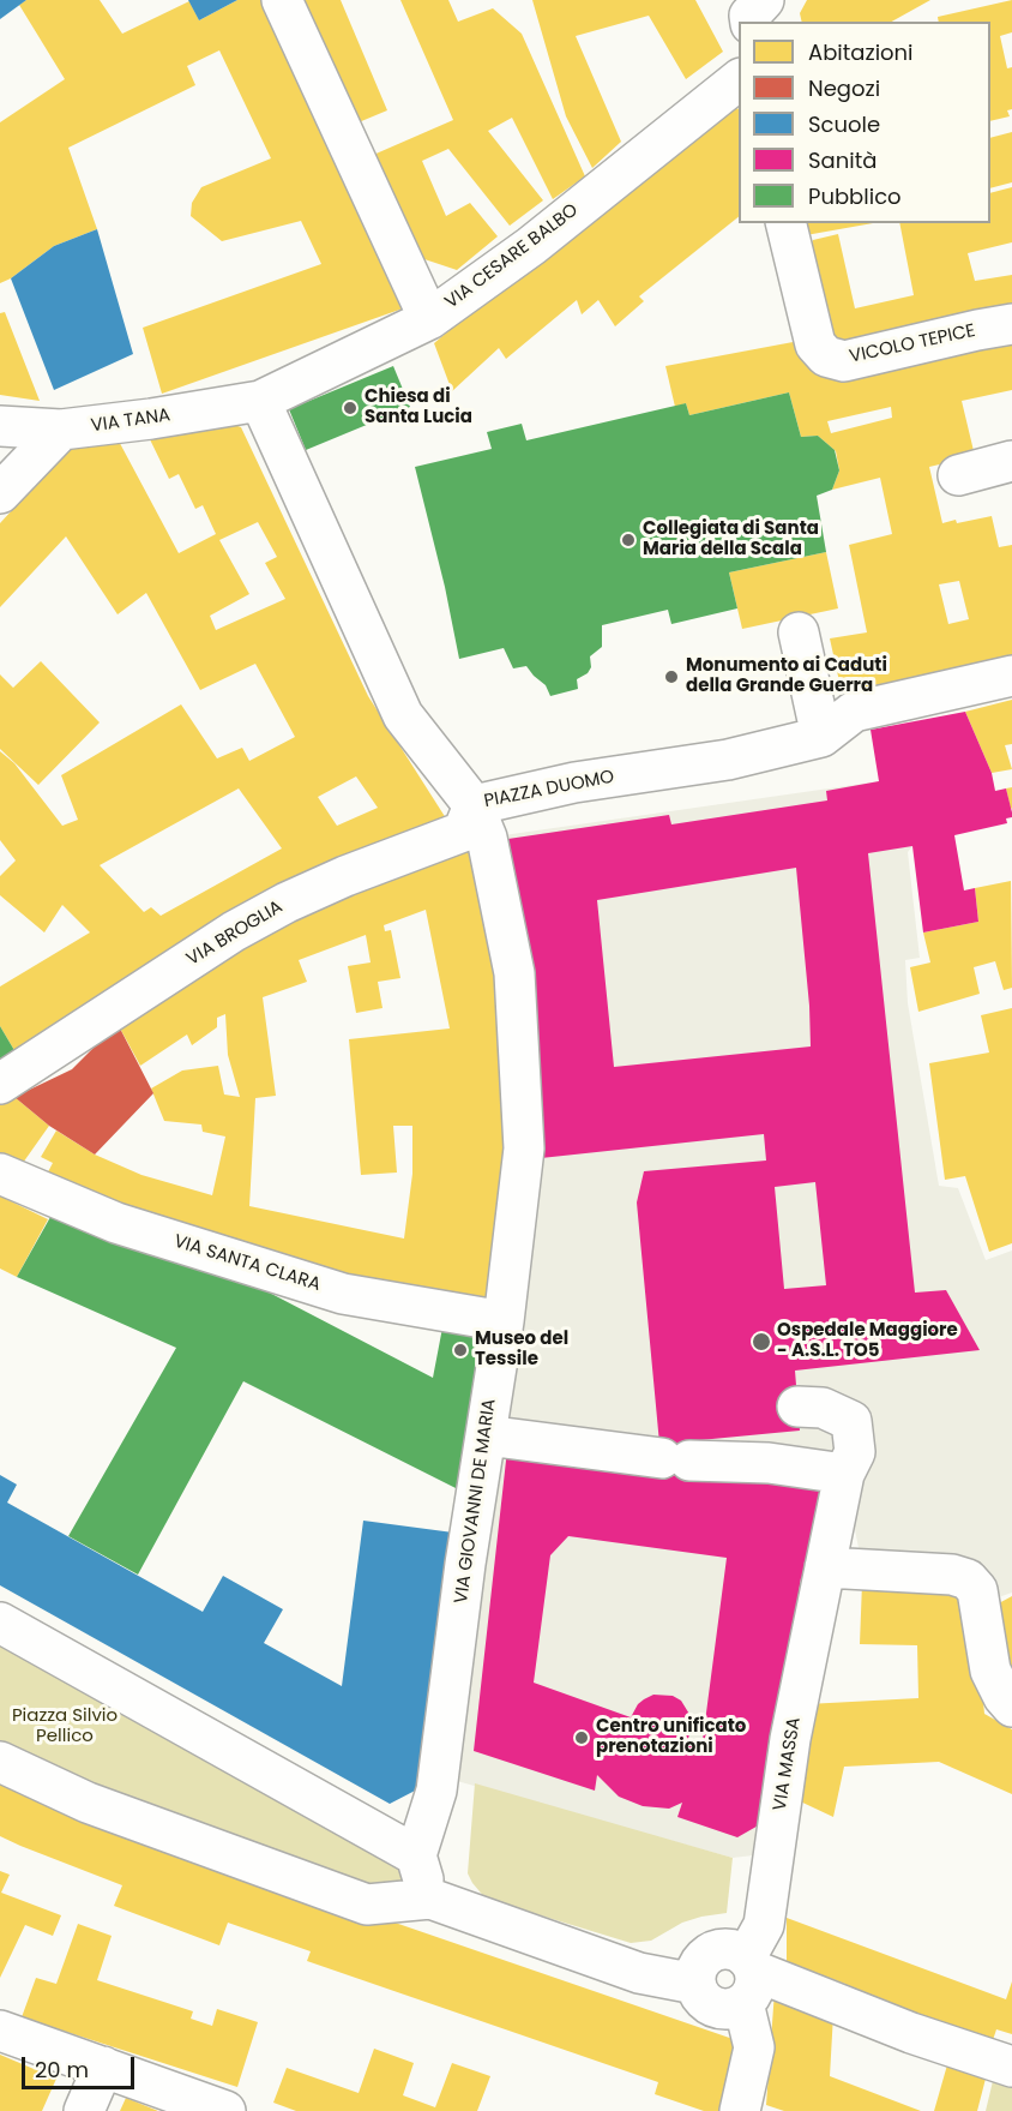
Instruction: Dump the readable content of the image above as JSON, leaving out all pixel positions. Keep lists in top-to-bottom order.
{
  "streets": {
    "street": [
      "VIA CESARE BALBO",
      "VICOLO TEPICE",
      "VIA TANA",
      "PIAZZA DUOMO",
      "VIA BROGLIA",
      "VIA SANTA CLARA",
      "VIA GIOVANNI DE MARIA",
      "VIA MASSA"
    ]
  },
  "crossings": [
    ["VIA CESARE BALBO", "VIA TANA"],
    ["VIA CESARE BALBO", "PIAZZA DUOMO"],
    ["VIA TANA", "PIAZZA DUOMO"],
    ["PIAZZA DUOMO", "VIA BROGLIA"],
    ["PIAZZA DUOMO", "VIA GIOVANNI DE MARIA"],
    ["VIA BROGLIA", "VIA GIOVANNI DE MARIA"],
    ["VIA SANTA CLARA", "VIA GIOVANNI DE MARIA"]
  ],
  "parks": ["Piazza Silvio Pellico"],
  "places": [
    "Chiesa di Santa Lucia",
    "Collegiata di Santa Maria della Scala",
    "Monumento ai Caduti della Grande Guerra",
    "Ospedale Maggiore - A.S.L. TO5",
    "Museo del Tessile",
    "Centro unificato prenotazioni"
  ],
  "legend": [
    "Abitazioni",
    "Negozi",
    "Scuole",
    "Sanità",
    "Pubblico"
  ],
  "scale_bar": "20 m"
}
